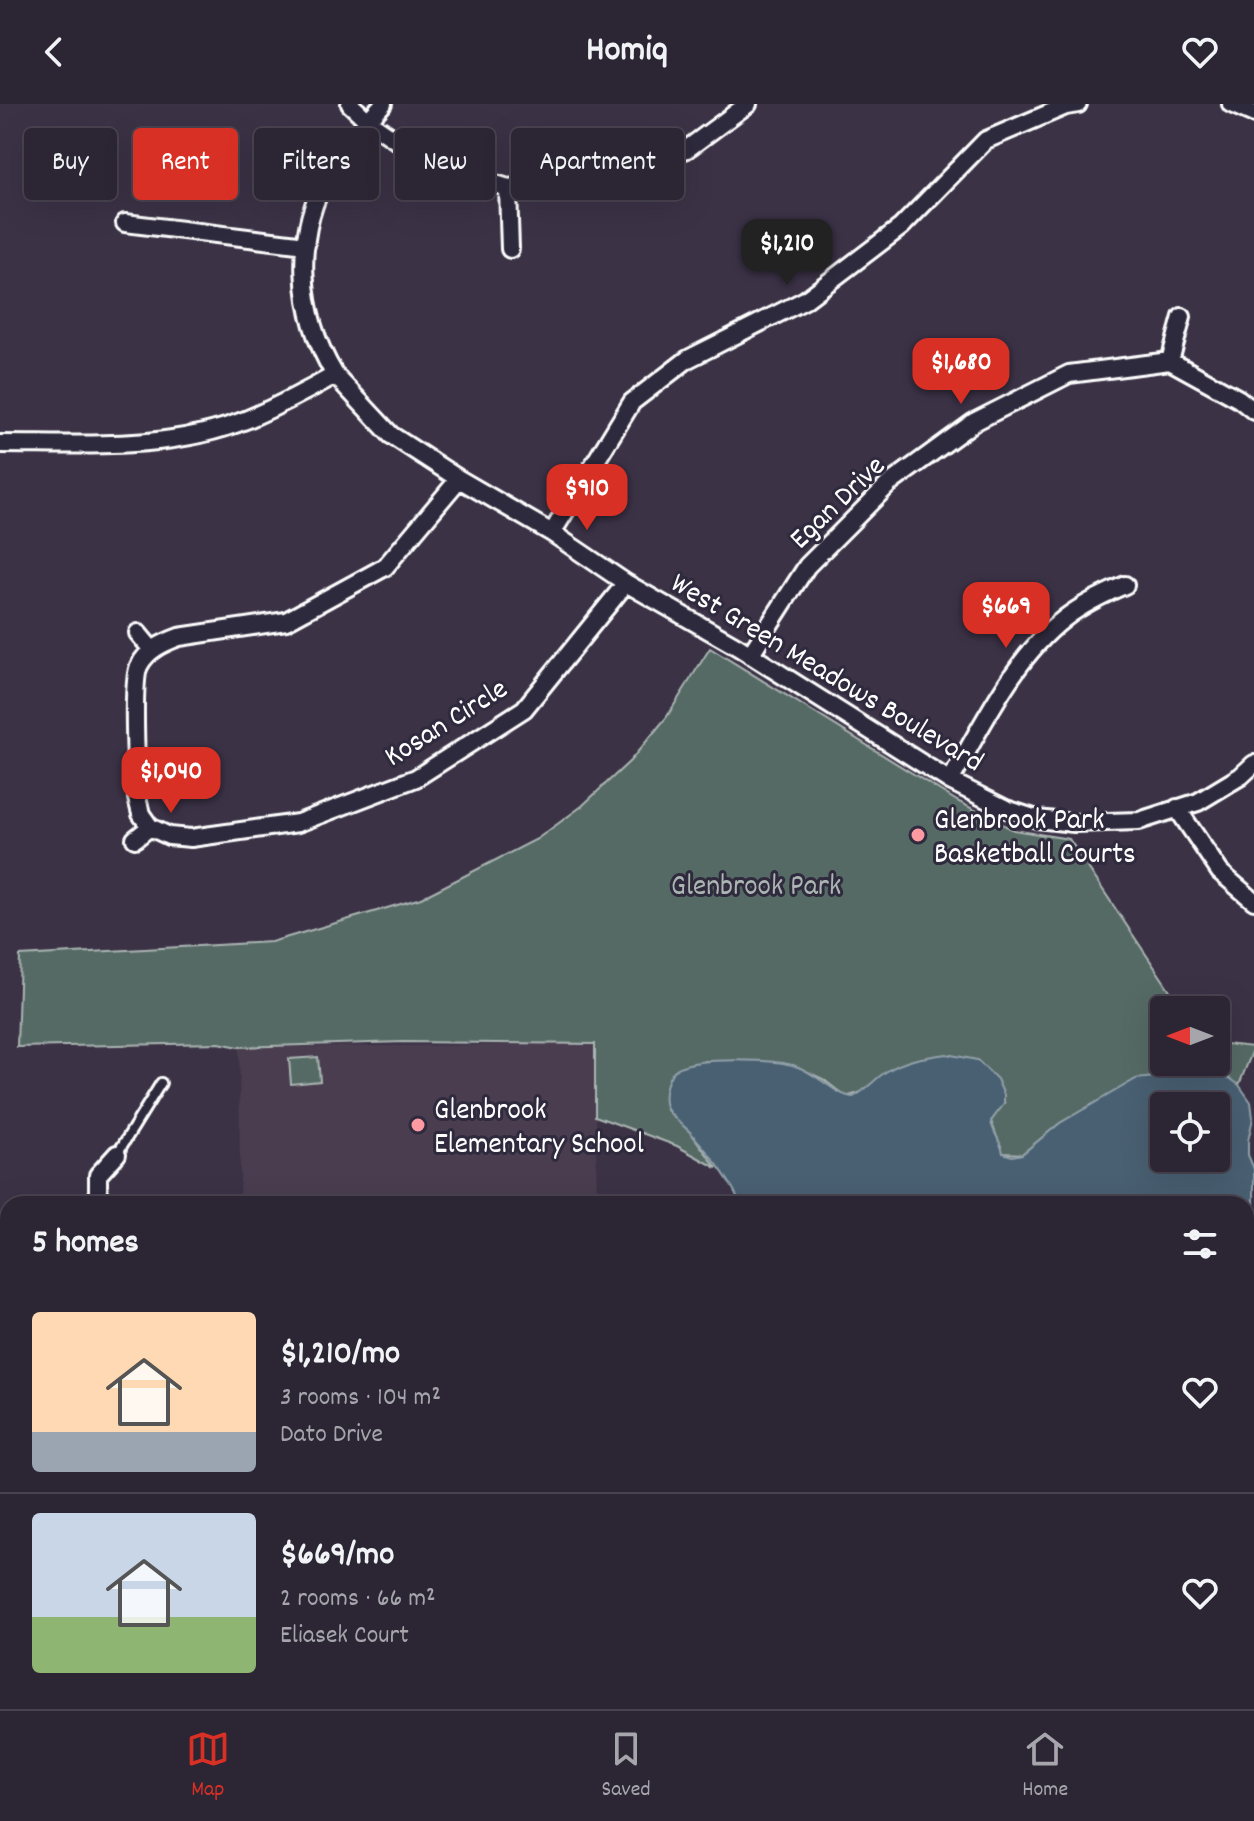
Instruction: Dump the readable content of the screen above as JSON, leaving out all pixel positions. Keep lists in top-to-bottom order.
{
  "streets": {
    "street": ["Egan Drive", "West Green Meadows Boulevard", "Kosan Circle"]
  },
  "crossings": [
    ["Egan Drive", "West Green Meadows Boulevard"],
    ["West Green Meadows Boulevard", "Kosan Circle"]
  ],
  "parks": ["Glenbrook Park"],
  "places": ["Glenbrook Park Basketball Courts", "Glenbrook Elementary School"],
  "north": "left",
  "page": {
    "header": "Homiq",
    "chip": [
      "Buy",
      "Rent",
      "Filters",
      "New",
      "Apartment"
    ],
    "price": [
      "$1,210",
      "$1,680",
      "$910",
      "$669",
      "$1,040"
    ],
    "heading": "5 homes",
    "list": [
      {
        "name": "$1,210/mo",
        "note": "3 rooms · 104 m² · Dato Drive"
      },
      {
        "name": "$669/mo",
        "note": "2 rooms · 66 m² · Eliasek Court"
      }
    ],
    "tabs": ["Map", "Saved", "Home"]
  }
}
